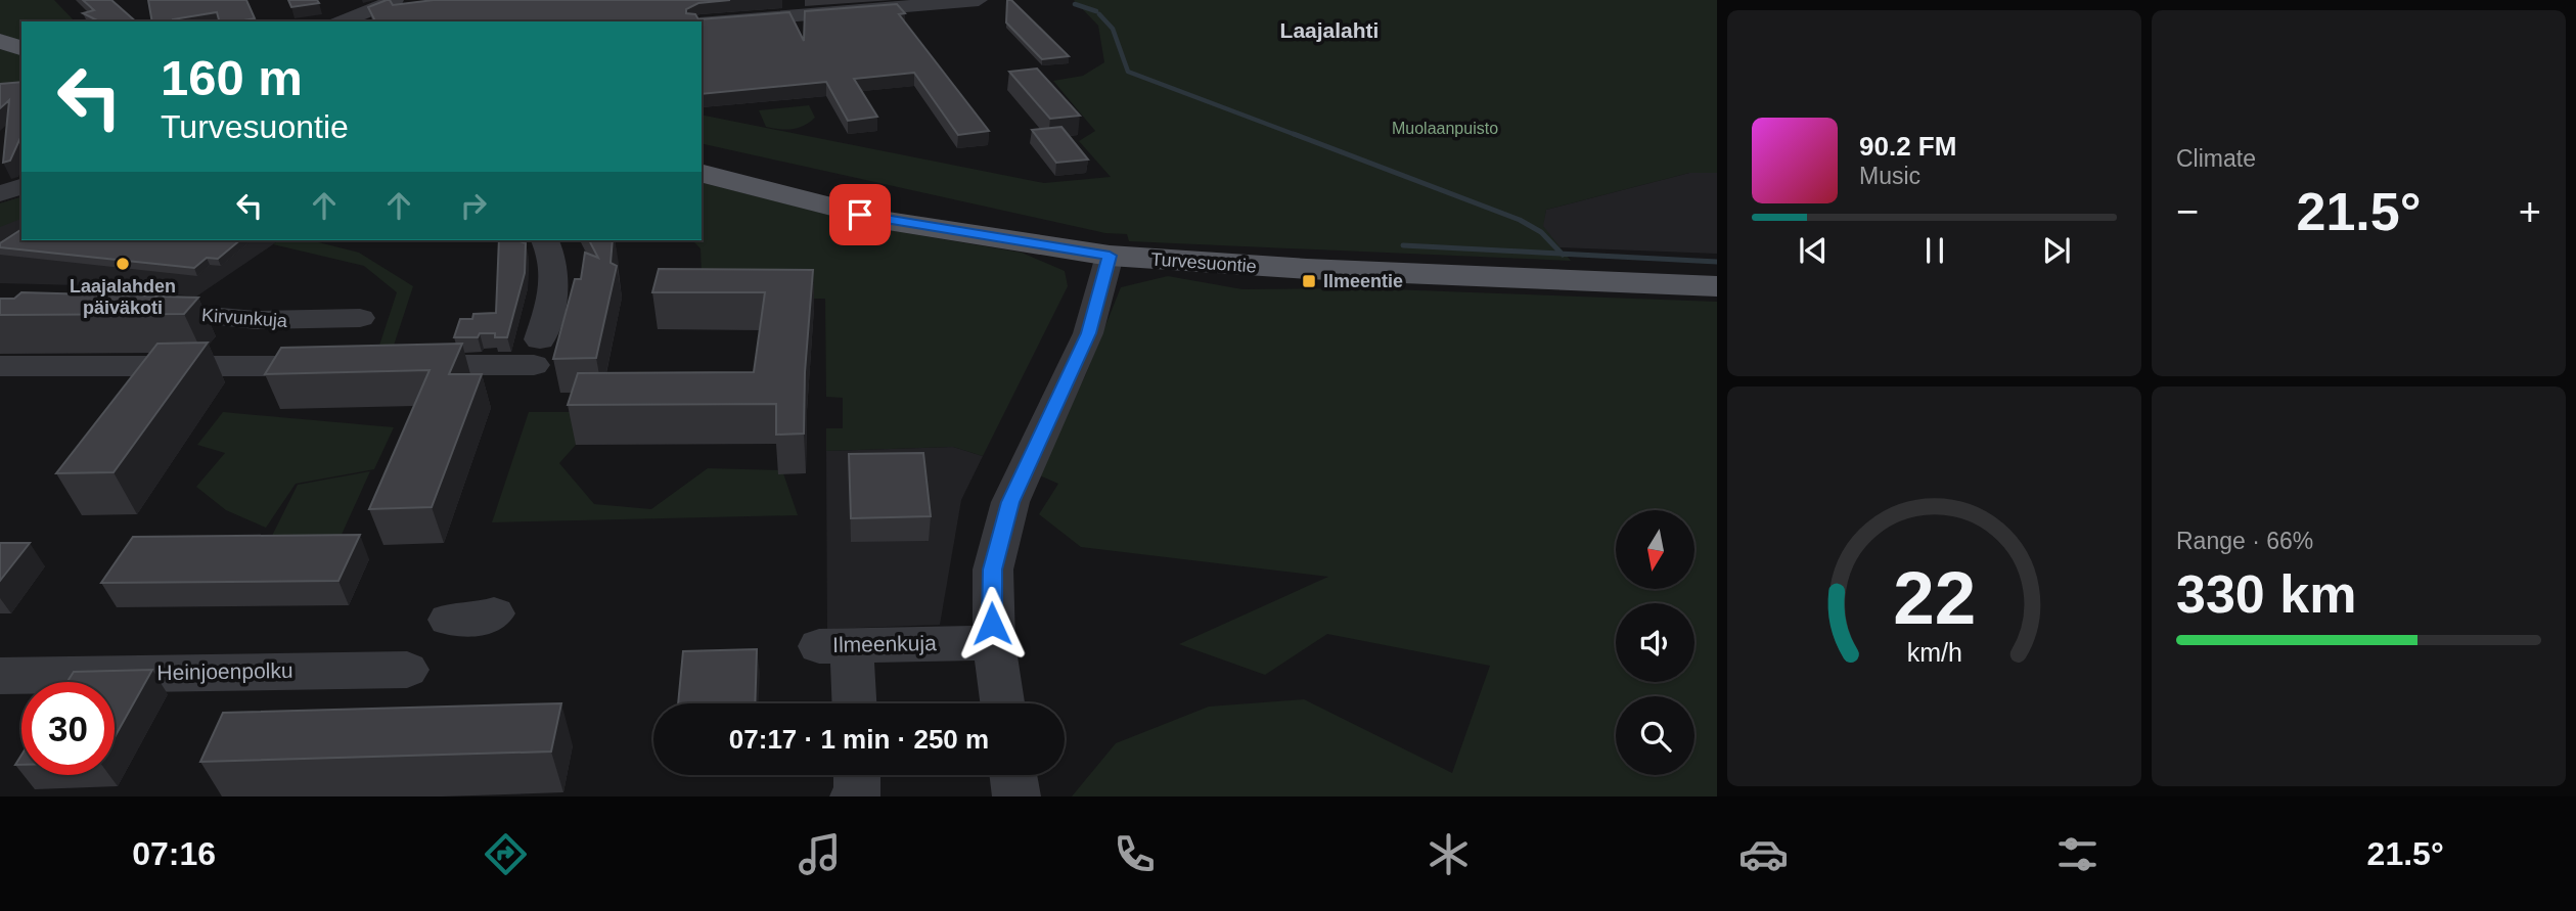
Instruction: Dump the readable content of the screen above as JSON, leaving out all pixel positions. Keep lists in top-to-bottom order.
{
  "streets": {
    "main road": ["Turvesuontie"],
    "street": ["Kirvunkuja", "Ilmeenkuja", "Heinjoenpolku"]
  },
  "districts": ["Laajalahti"],
  "parks": ["Muolaanpuisto"],
  "places": {
    "other": ["Laajalahden päiväkoti"],
    "transit": ["Ilmeentie"]
  },
  "north": "bottom",
  "page": {
    "tile": [
      "Climate",
      ["Range · 66%", "330 km"]
    ],
    "turn": ["160 m", "Turvesuontie"],
    "song": ["90.2 FM", "Music"],
    "heat": ["−", "21.5°", "+"],
    "limit": "30",
    "trip": "07:17 · 1 min · 250 m",
    "tabs": ["07:16", "21.5°"],
    "gauge": ["22", "km/h"]
  }
}
